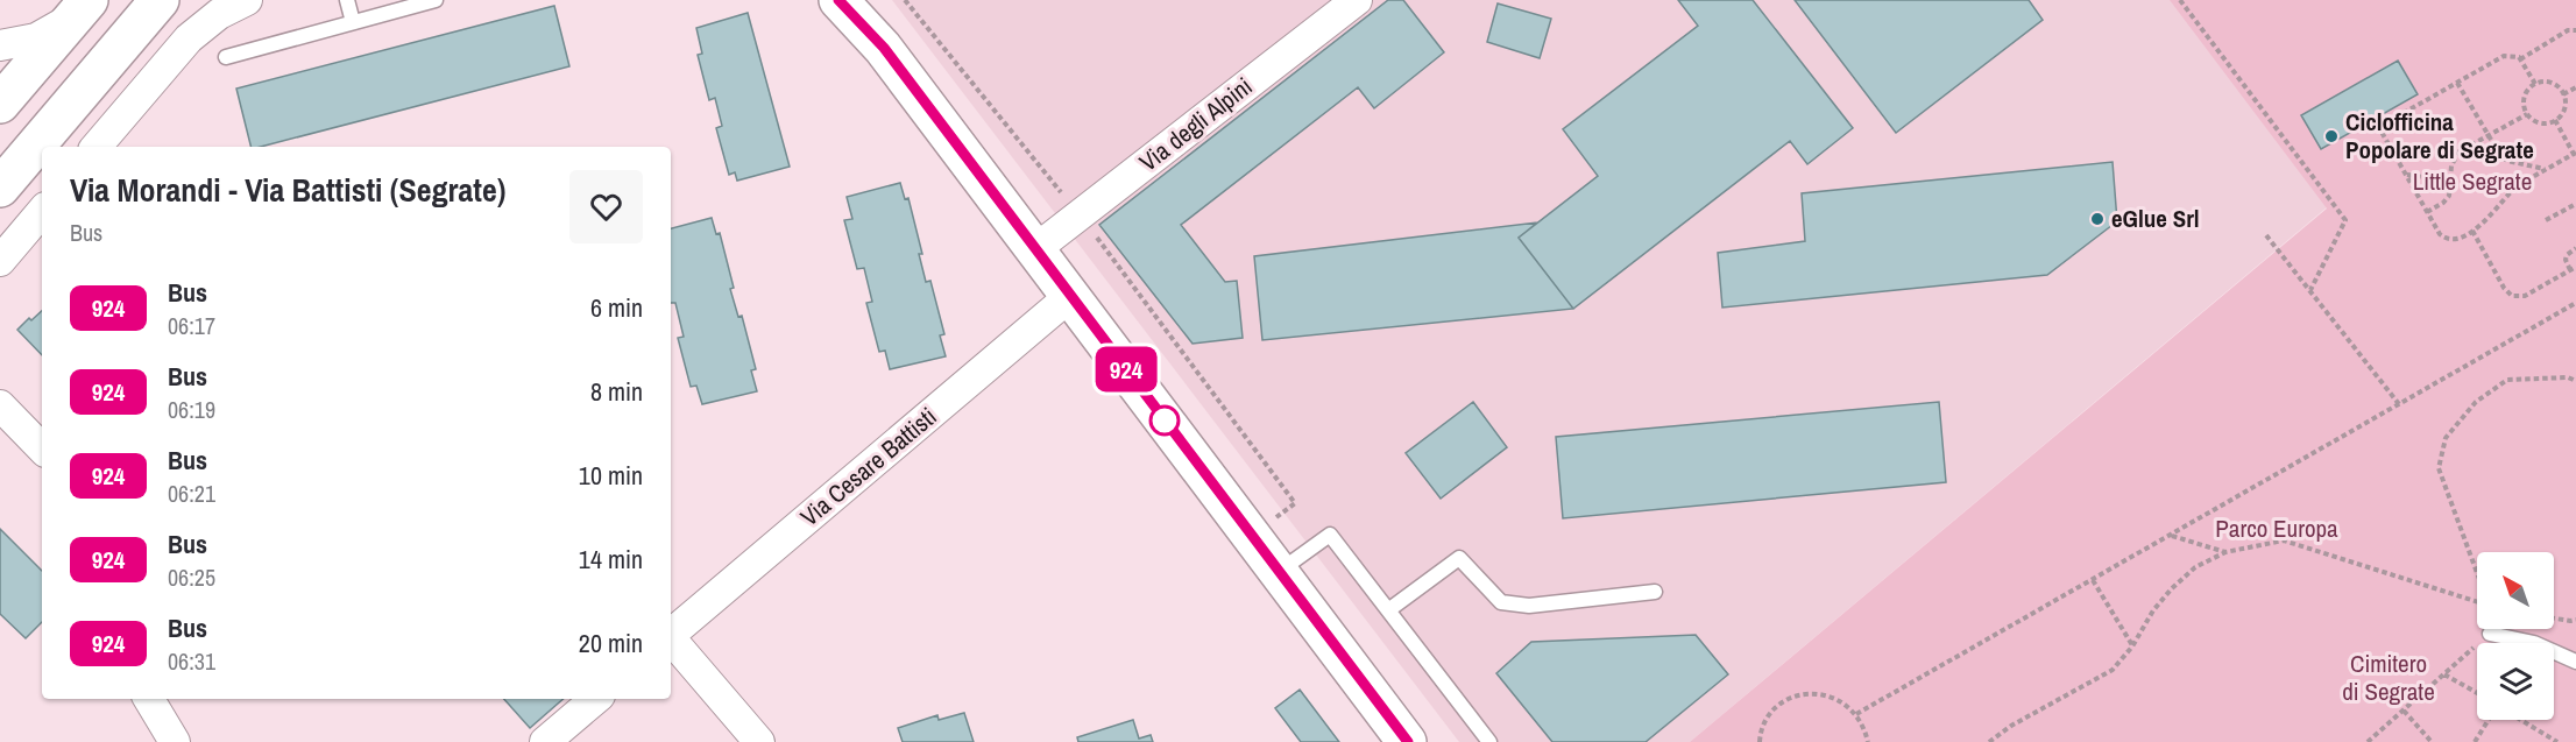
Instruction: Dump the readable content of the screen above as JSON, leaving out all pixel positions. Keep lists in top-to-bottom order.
{
  "streets": {
    "street": ["Via degli Alpini", "Via Cesare Battisti"]
  },
  "parks": ["Little Segrate", "Parco Europa", "Cimitero di Segrate"],
  "places": ["Ciclofficina Popolare di Segrate", "eGlue Srl"],
  "lines": ["bus line 924"],
  "north": "top left",
  "page": {
    "on_map": "924",
    "heading": ["Via Morandi - Via Battisti (Segrate)", "Bus"],
    "list": [
      {
        "mark": "924",
        "name": "Bus",
        "note": "06:17",
        "value": "6 min"
      },
      {
        "mark": "924",
        "name": "Bus",
        "note": "06:19",
        "value": "8 min"
      },
      {
        "mark": "924",
        "name": "Bus",
        "note": "06:21",
        "value": "10 min"
      },
      {
        "mark": "924",
        "name": "Bus",
        "note": "06:25",
        "value": "14 min"
      },
      {
        "mark": "924",
        "name": "Bus",
        "note": "06:31",
        "value": "20 min"
      }
    ]
  }
}
